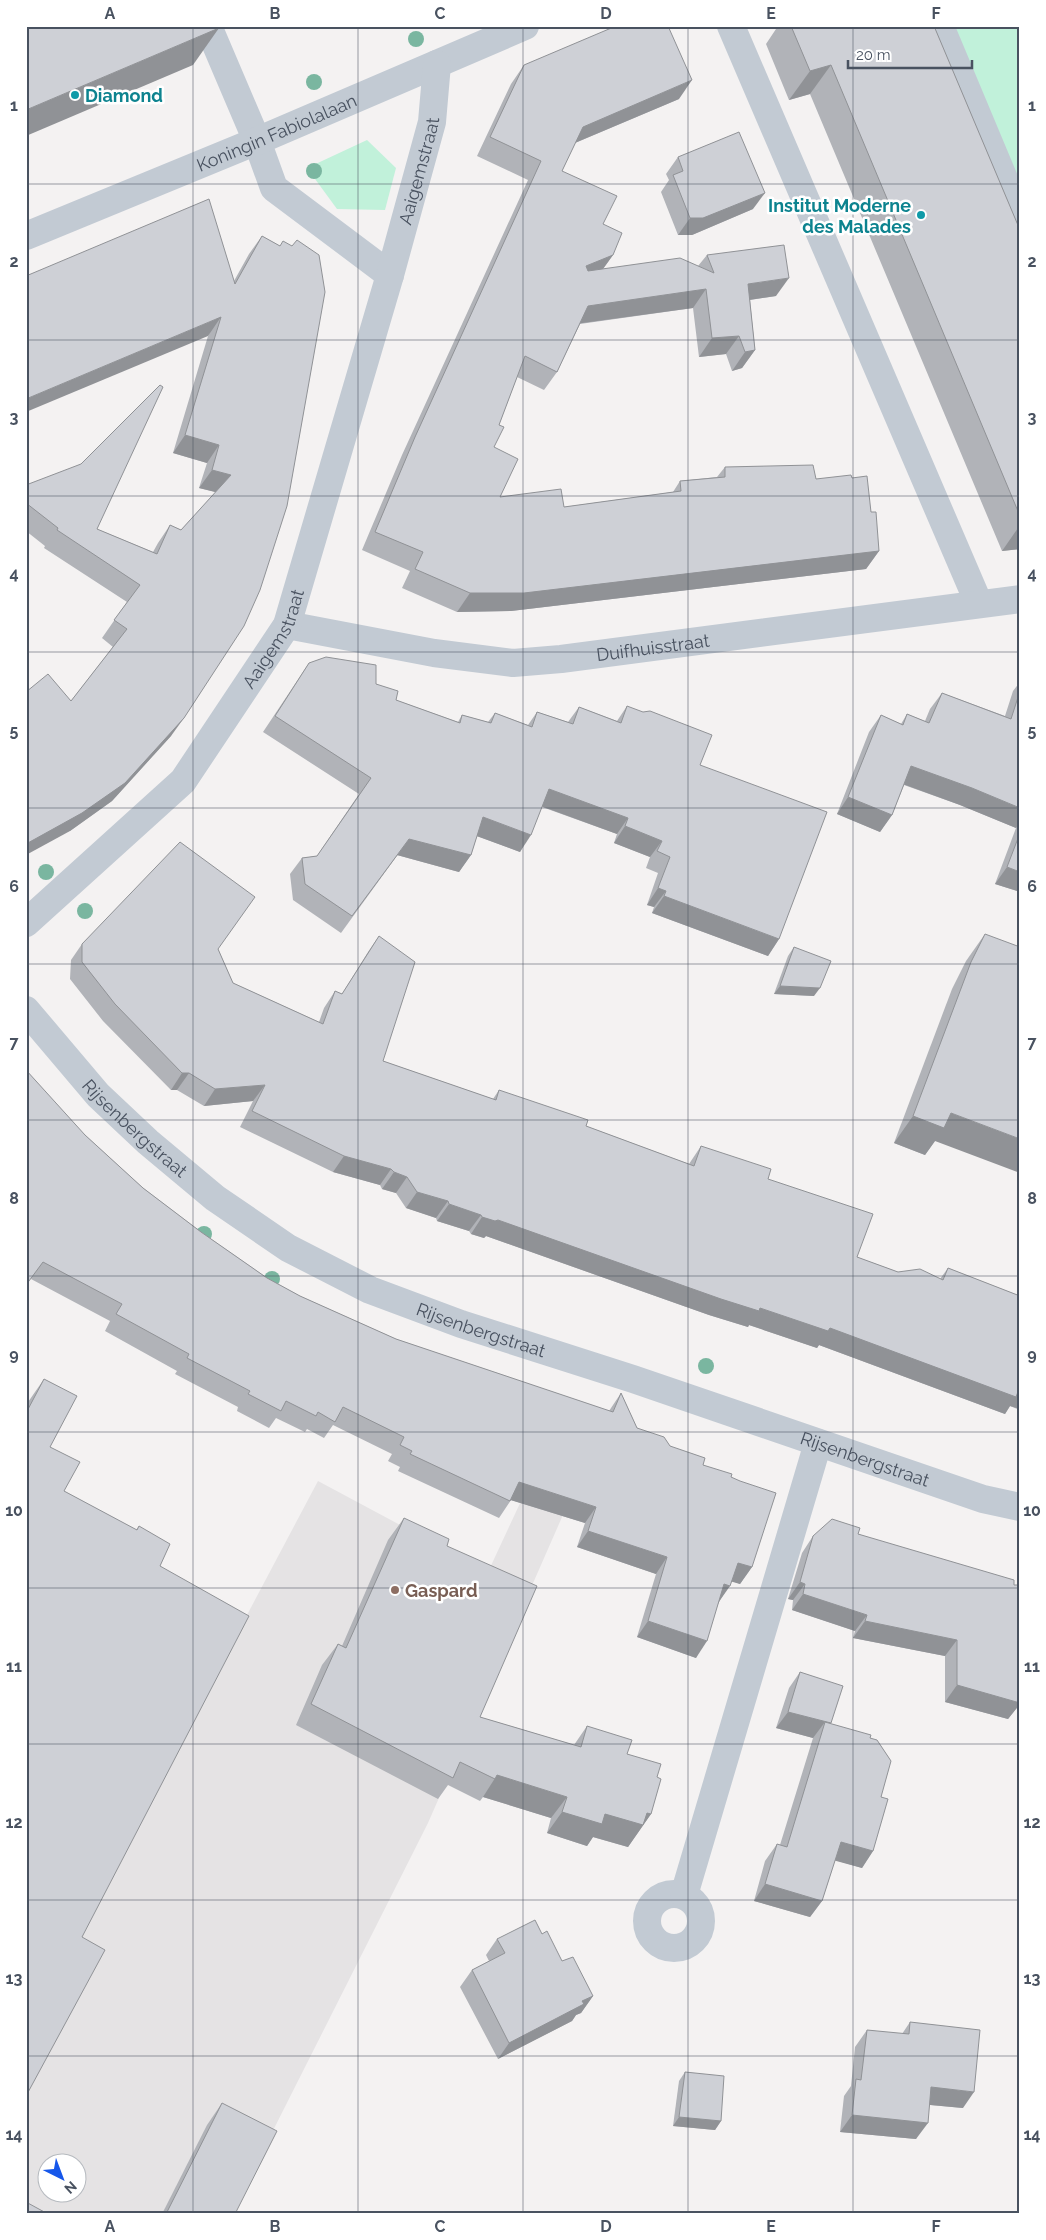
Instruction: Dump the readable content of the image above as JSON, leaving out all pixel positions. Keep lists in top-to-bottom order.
{
  "streets": {
    "street": [
      "Koningin Fabiolalaan",
      "Aaigemstraat",
      "Duifhuisstraat",
      "Rijsenbergstraat"
    ]
  },
  "crossings": [
    ["Koningin Fabiolalaan", "Aaigemstraat"],
    ["Aaigemstraat", "Duifhuisstraat"]
  ],
  "places": ["Diamond", "Institut Moderne des Malades", "Gaspard"],
  "scale_bar": "20 m",
  "north": "bottom right",
  "grid": {
    "columns": [
      "A",
      "B",
      "C",
      "D",
      "E",
      "F"
    ],
    "rows": [
      "1",
      "2",
      "3",
      "4",
      "5",
      "6",
      "7",
      "8",
      "9",
      "10",
      "11",
      "12",
      "13",
      "14"
    ]
  }
}
